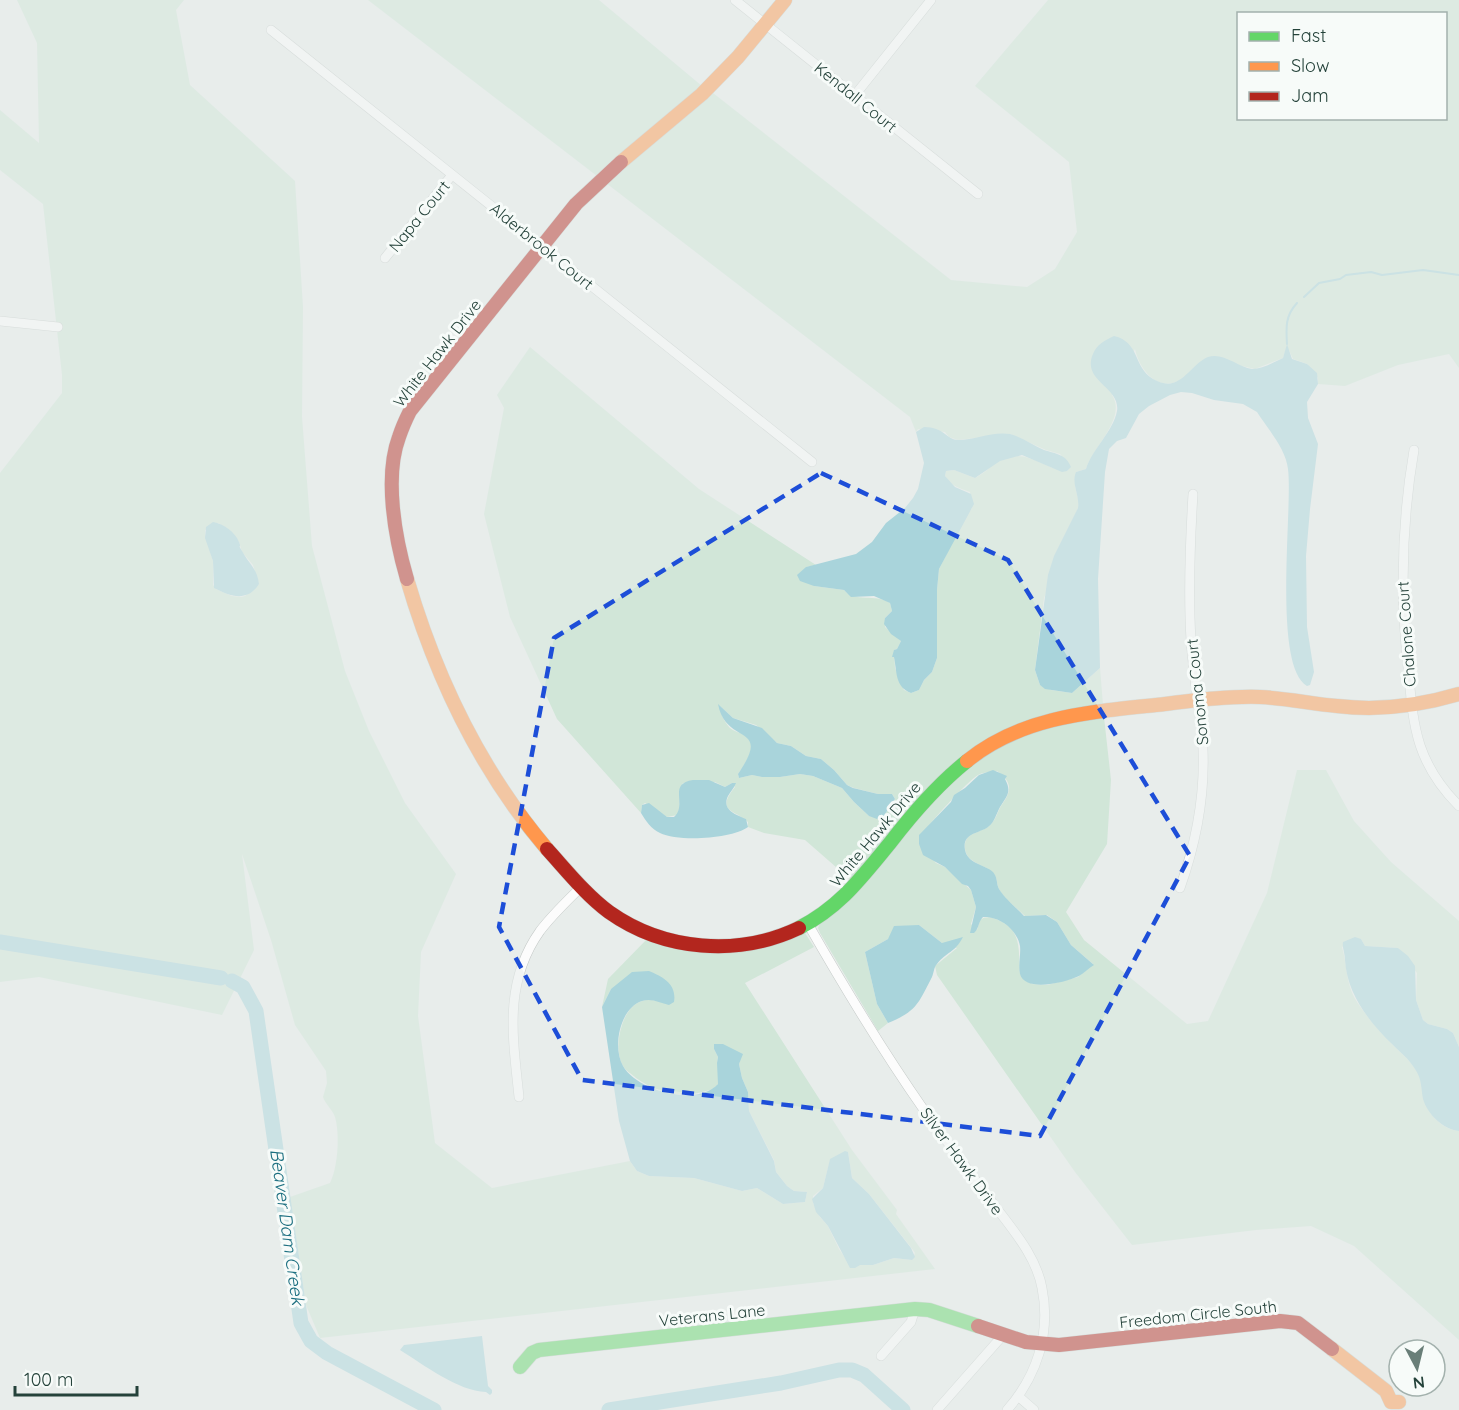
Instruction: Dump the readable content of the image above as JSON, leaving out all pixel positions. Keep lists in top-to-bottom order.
{
  "streets": {
    "street": [
      "Kendall Court",
      "Napa Court",
      "Alderbrook Court",
      "White Hawk Drive",
      "Chalone Court",
      "Sonoma Court",
      "Silver Hawk Drive",
      "Freedom Circle South",
      "Veterans Lane"
    ]
  },
  "crossings": [
    ["Kendall Court", "White Hawk Drive"],
    ["Napa Court", "Alderbrook Court"],
    ["Alderbrook Court", "White Hawk Drive"],
    ["White Hawk Drive", "Chalone Court"],
    ["White Hawk Drive", "Sonoma Court"],
    ["White Hawk Drive", "Silver Hawk Drive"],
    ["Silver Hawk Drive", "Freedom Circle South"],
    ["Silver Hawk Drive", "Veterans Lane"],
    ["Freedom Circle South", "Veterans Lane"]
  ],
  "water": ["Beaver Dam Creek"],
  "legend": ["Fast", "Slow", "Jam"],
  "scale_bar": "100 m",
  "north": "bottom"
}
